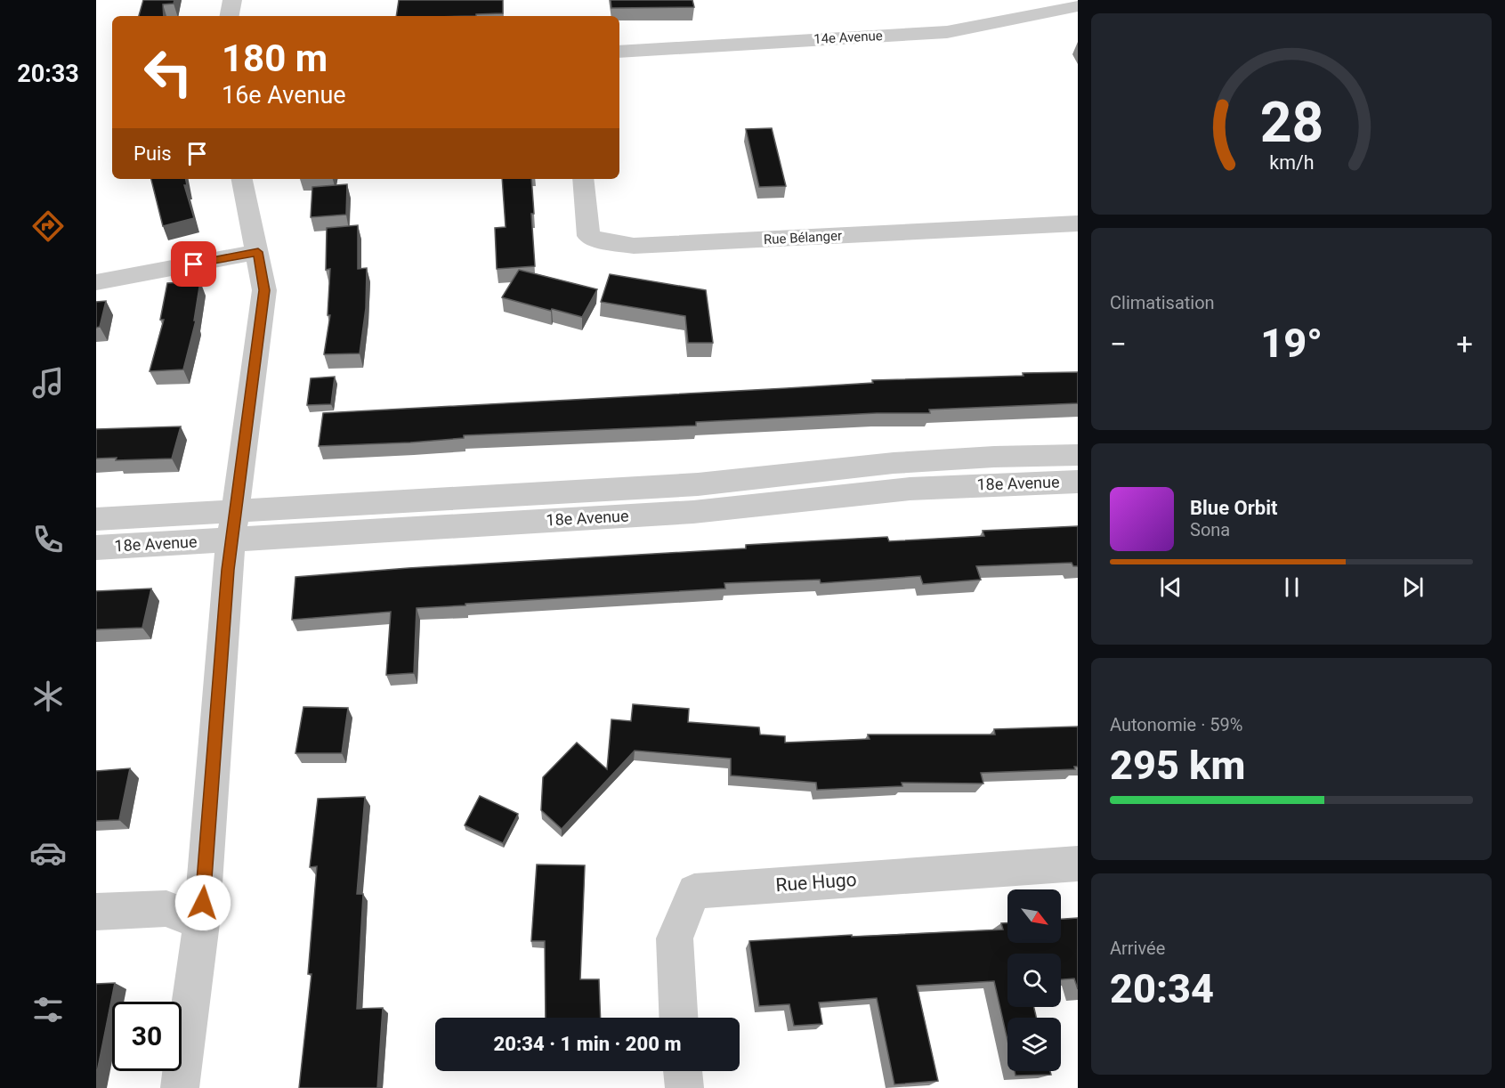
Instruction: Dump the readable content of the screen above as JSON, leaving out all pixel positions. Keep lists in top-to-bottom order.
{
  "streets": {
    "street": [
      "14e Avenue",
      "Rue Bélanger",
      "18e Avenue",
      "Rue Hugo"
    ]
  },
  "north": "bottom right",
  "page": {
    "tabs": "20:33",
    "turn": ["180 m", "16e Avenue"],
    "then": "Puis",
    "tile": [
      "Climatisation",
      ["Autonomie · 59%", "295 km"],
      ["Arrivée", "20:34"]
    ],
    "heat": ["−", "19°", "+"],
    "song": ["Blue Orbit", "Sona"],
    "limit": "30",
    "trip": "20:34 · 1 min · 200 m",
    "gauge": ["28", "km/h"]
  }
}
